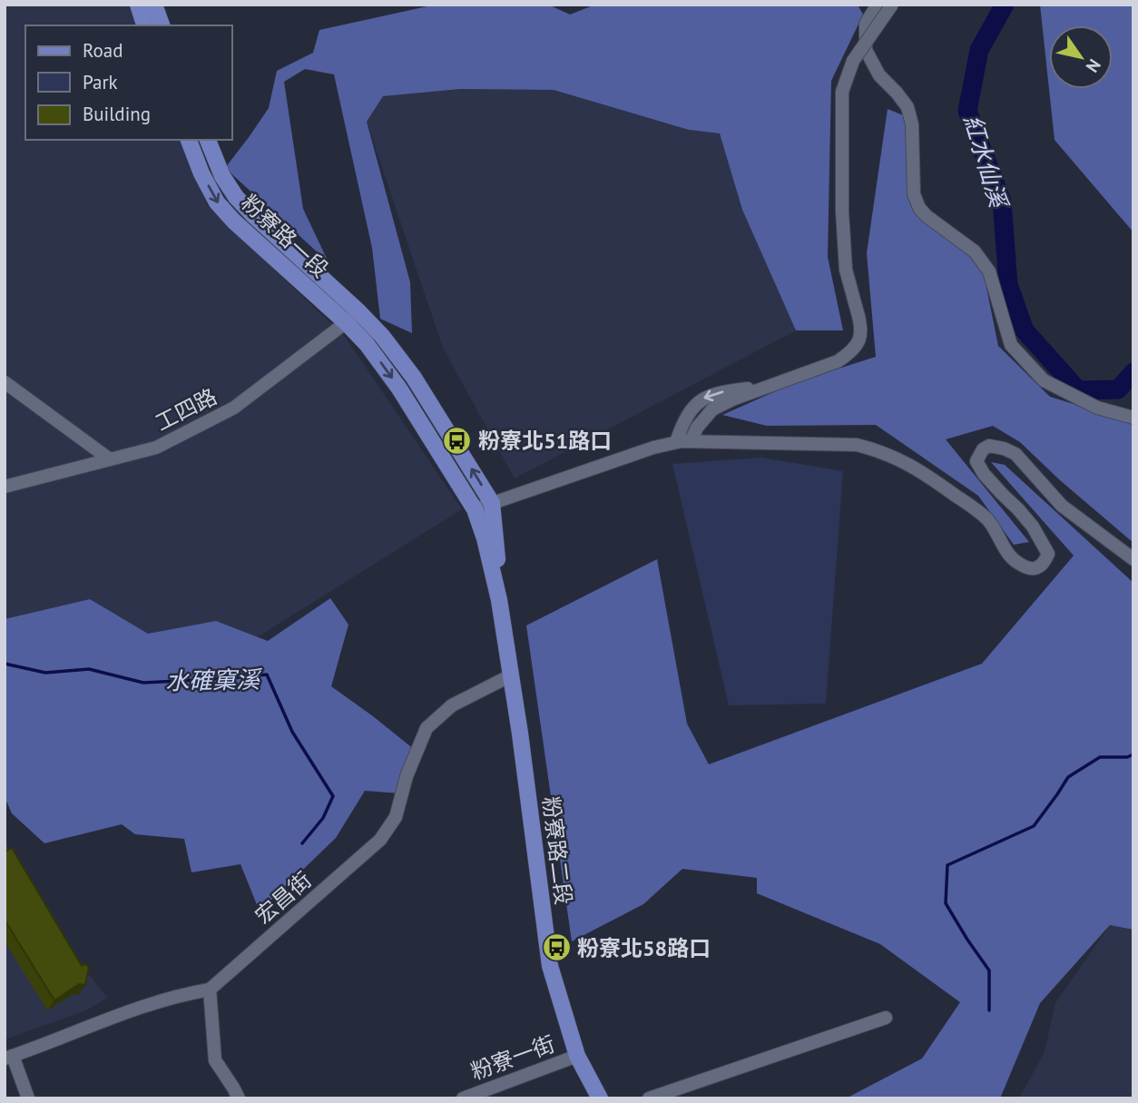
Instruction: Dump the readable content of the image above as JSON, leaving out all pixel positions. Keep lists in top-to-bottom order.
{
  "streets": {
    "main road": ["粉寮路一段", "粉寮路二段"],
    "street": ["工四路", "宏昌街", "粉寮一街"]
  },
  "crossings": [
    ["粉寮路一段", "工四路"],
    ["粉寮路一段", "粉寮路二段"],
    ["工四路", "粉寮路二段"],
    ["粉寮路二段", "宏昌街"],
    ["粉寮路二段", "粉寮一街"]
  ],
  "water": ["紅水仙溪", "水確窠溪"],
  "places": {
    "bus stop": ["粉寮北51路口", "粉寮北58路口"]
  },
  "legend": ["Road", "Park", "Building"],
  "north": "bottom right"
}
